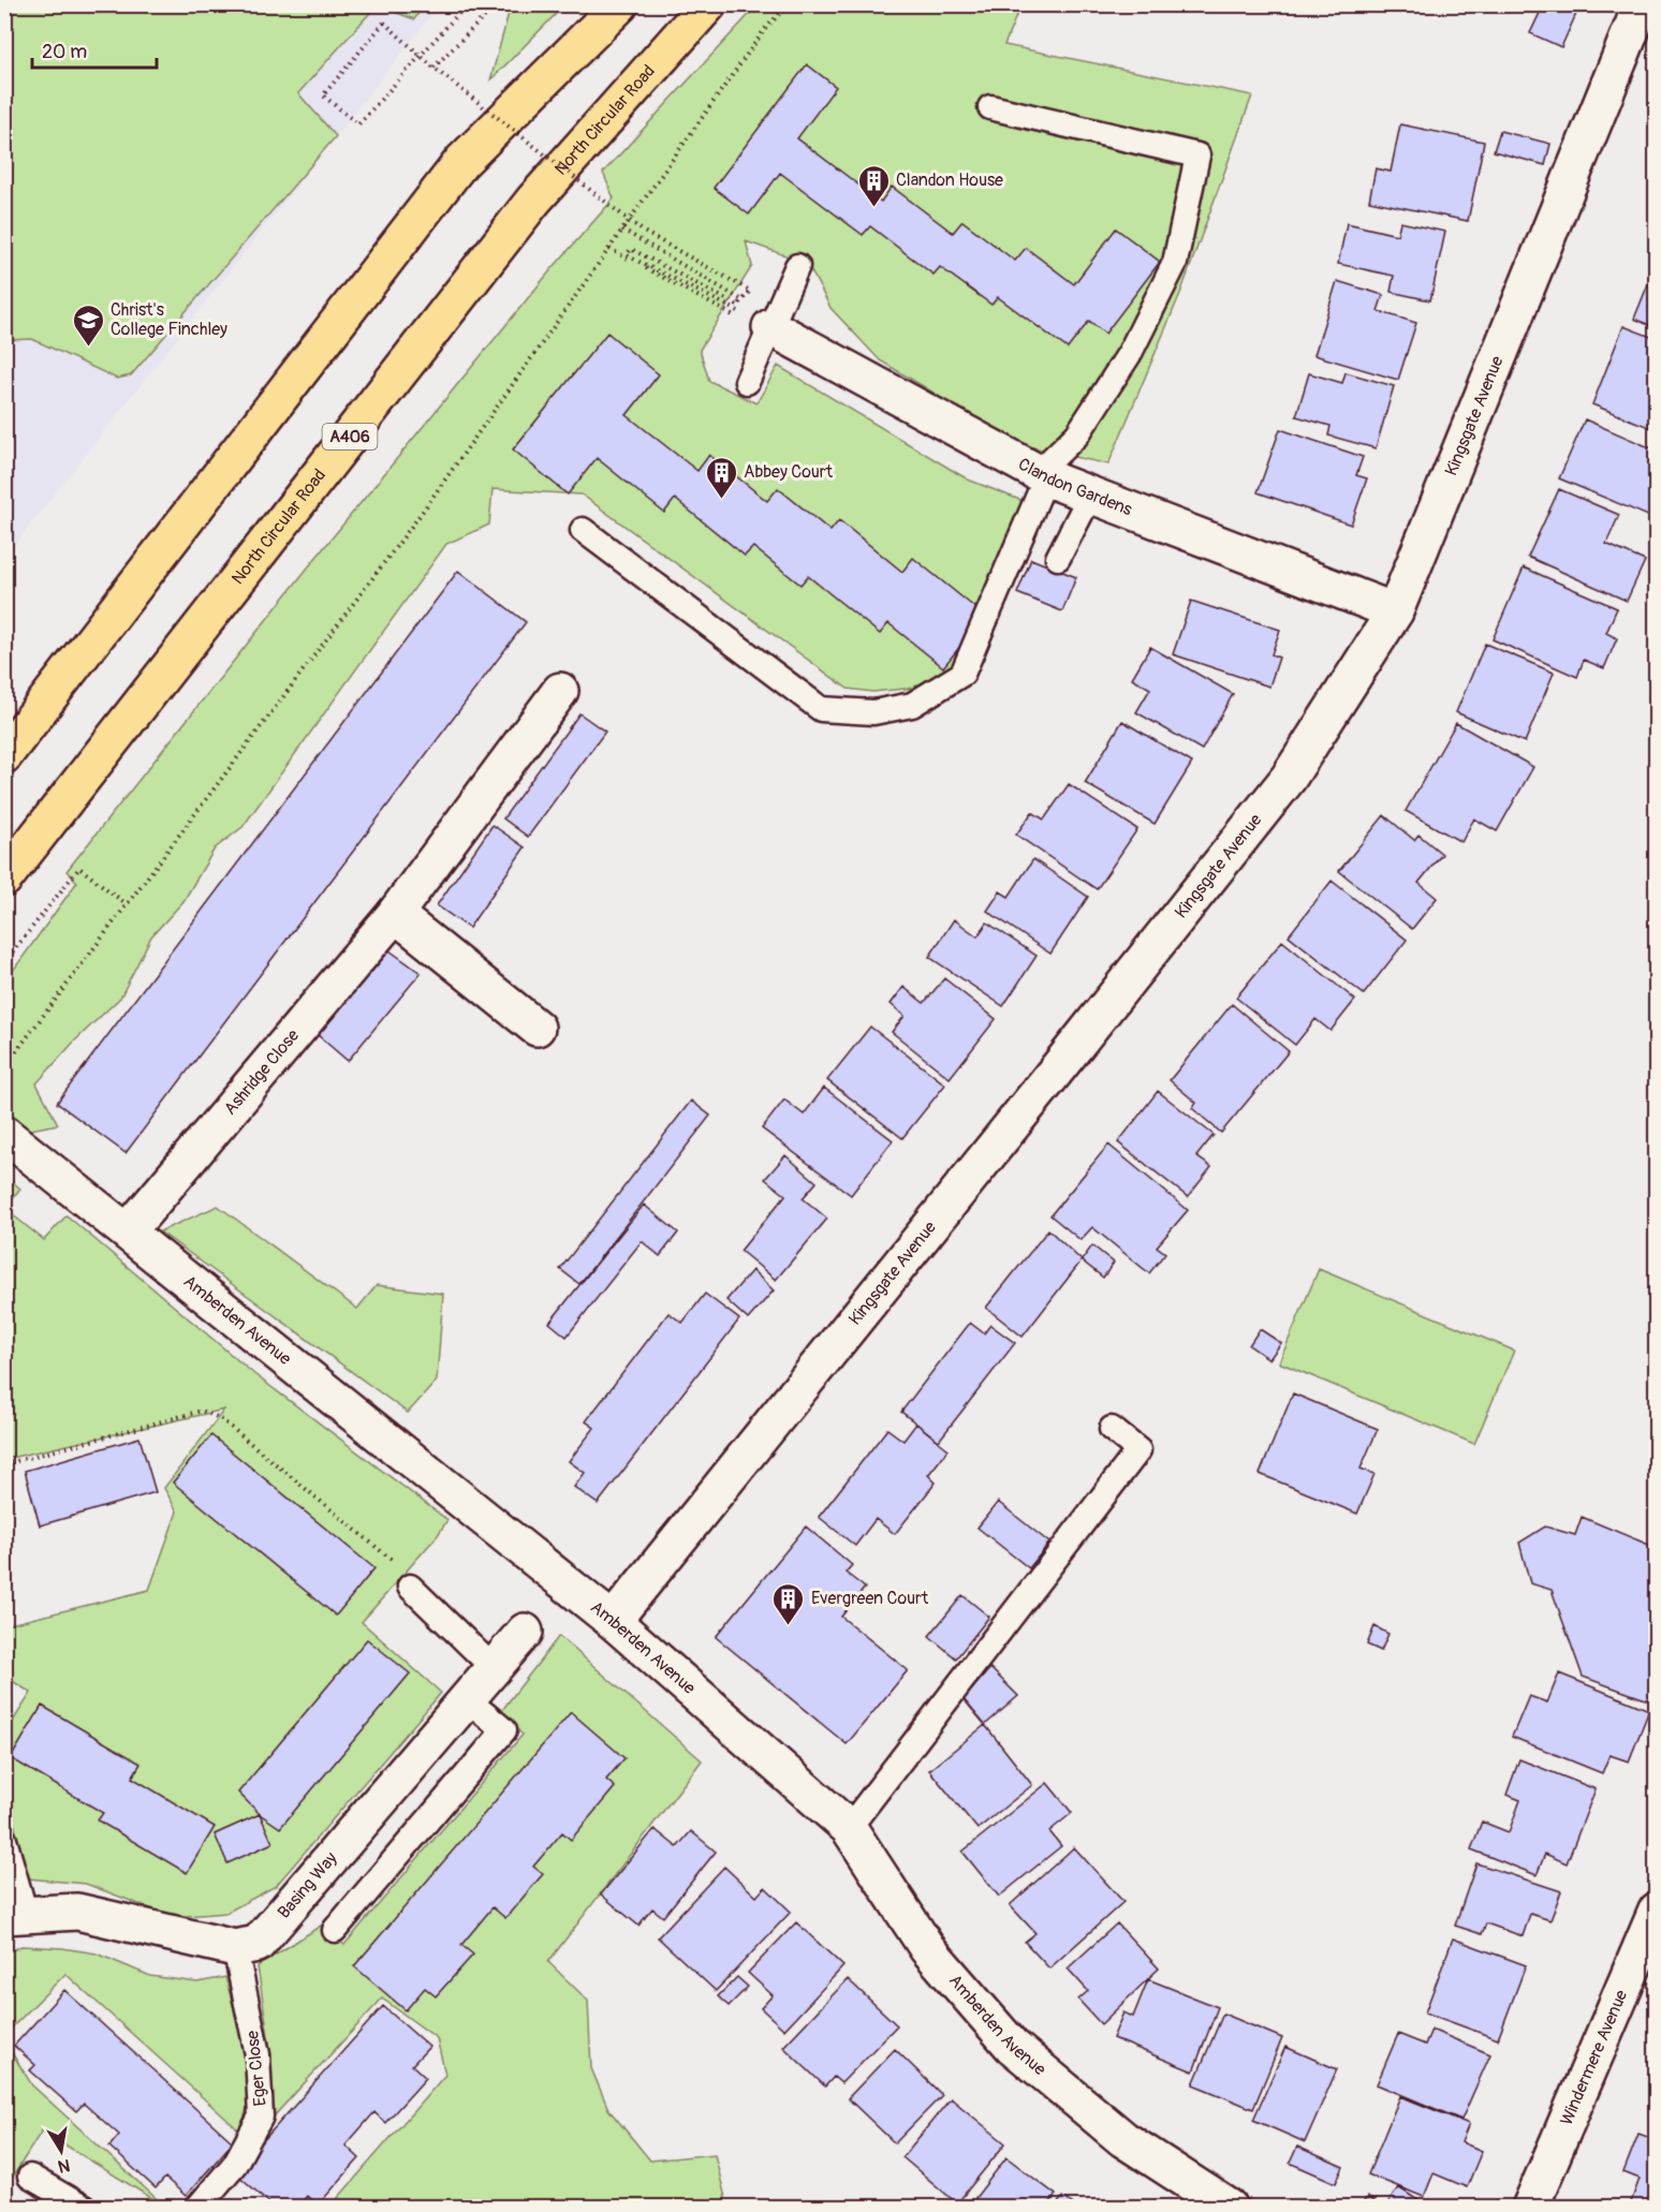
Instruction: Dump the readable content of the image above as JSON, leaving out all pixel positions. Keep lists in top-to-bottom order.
{
  "streets": {
    "highway": ["North Circular Road", "A406"],
    "street": [
      "Kingsgate Avenue",
      "Clandon Gardens",
      "Ashridge Close",
      "Amberden Avenue",
      "Basing Way",
      "Windermere Avenue"
    ],
    "lane": ["Eger Close"]
  },
  "crossings": [
    ["Kingsgate Avenue", "Clandon Gardens"],
    ["Kingsgate Avenue", "Amberden Avenue"],
    ["Ashridge Close", "Amberden Avenue"],
    ["Basing Way", "Eger Close"]
  ],
  "places": {
    "building": ["Clandon House", "Abbey Court", "Evergreen Court"],
    "school or university": ["Christ's College Finchley"]
  },
  "scale_bar": "20 m",
  "north": "bottom"
}
